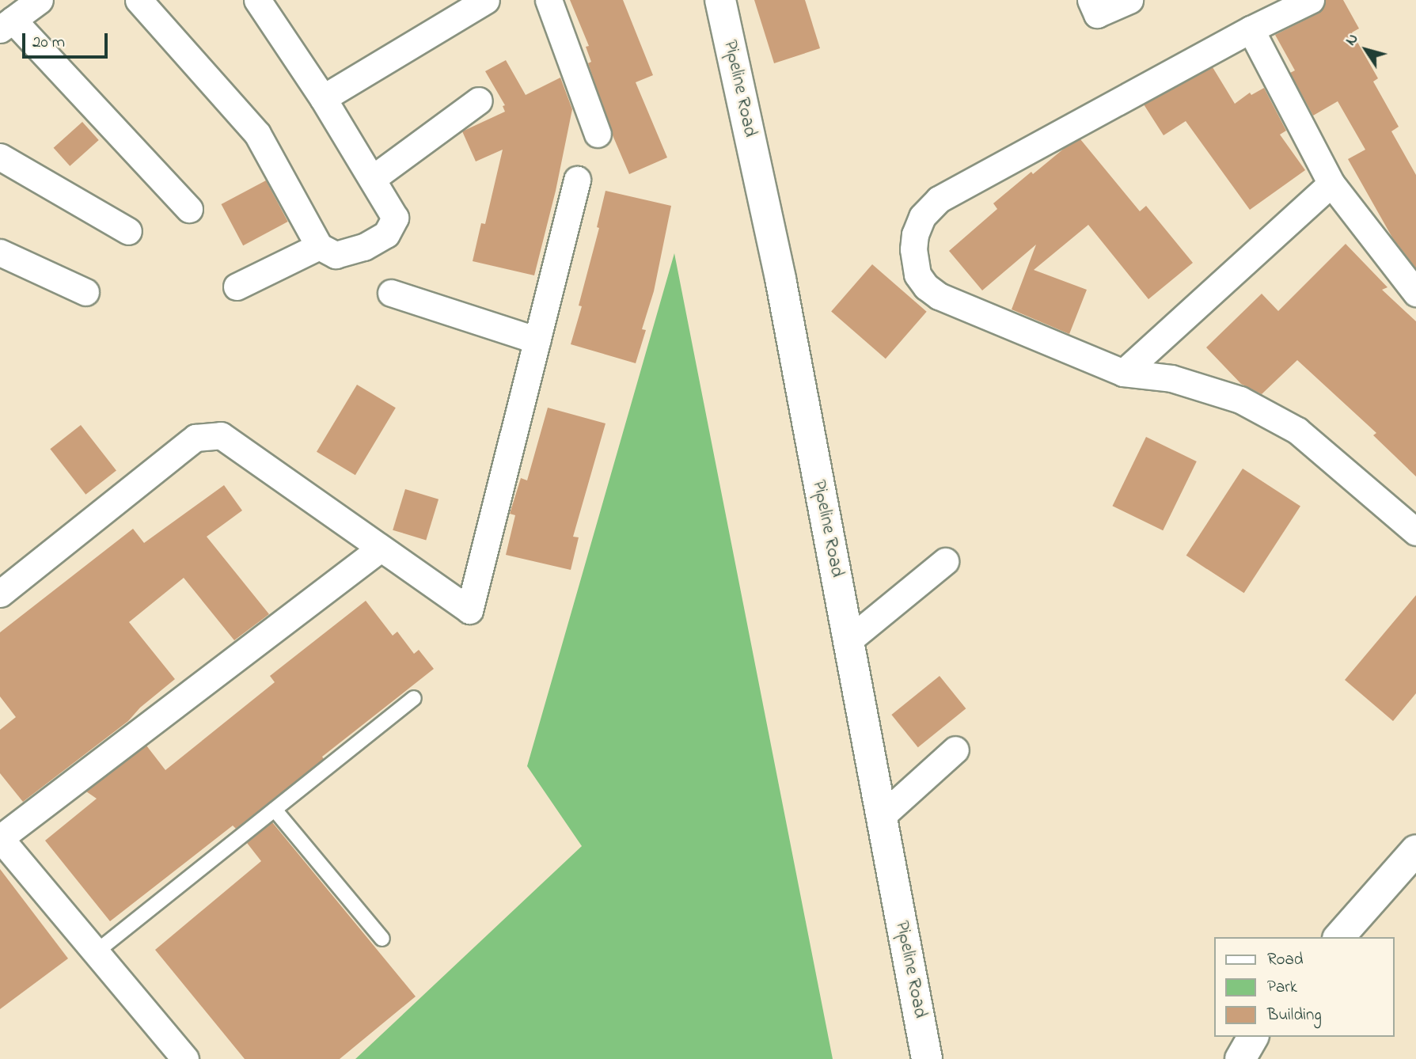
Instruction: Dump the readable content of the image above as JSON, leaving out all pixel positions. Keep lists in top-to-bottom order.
{
  "streets": {
    "street": ["Pipeline Road"]
  },
  "legend": ["Road", "Park", "Building"],
  "scale_bar": "20 m",
  "north": "top left"
}
